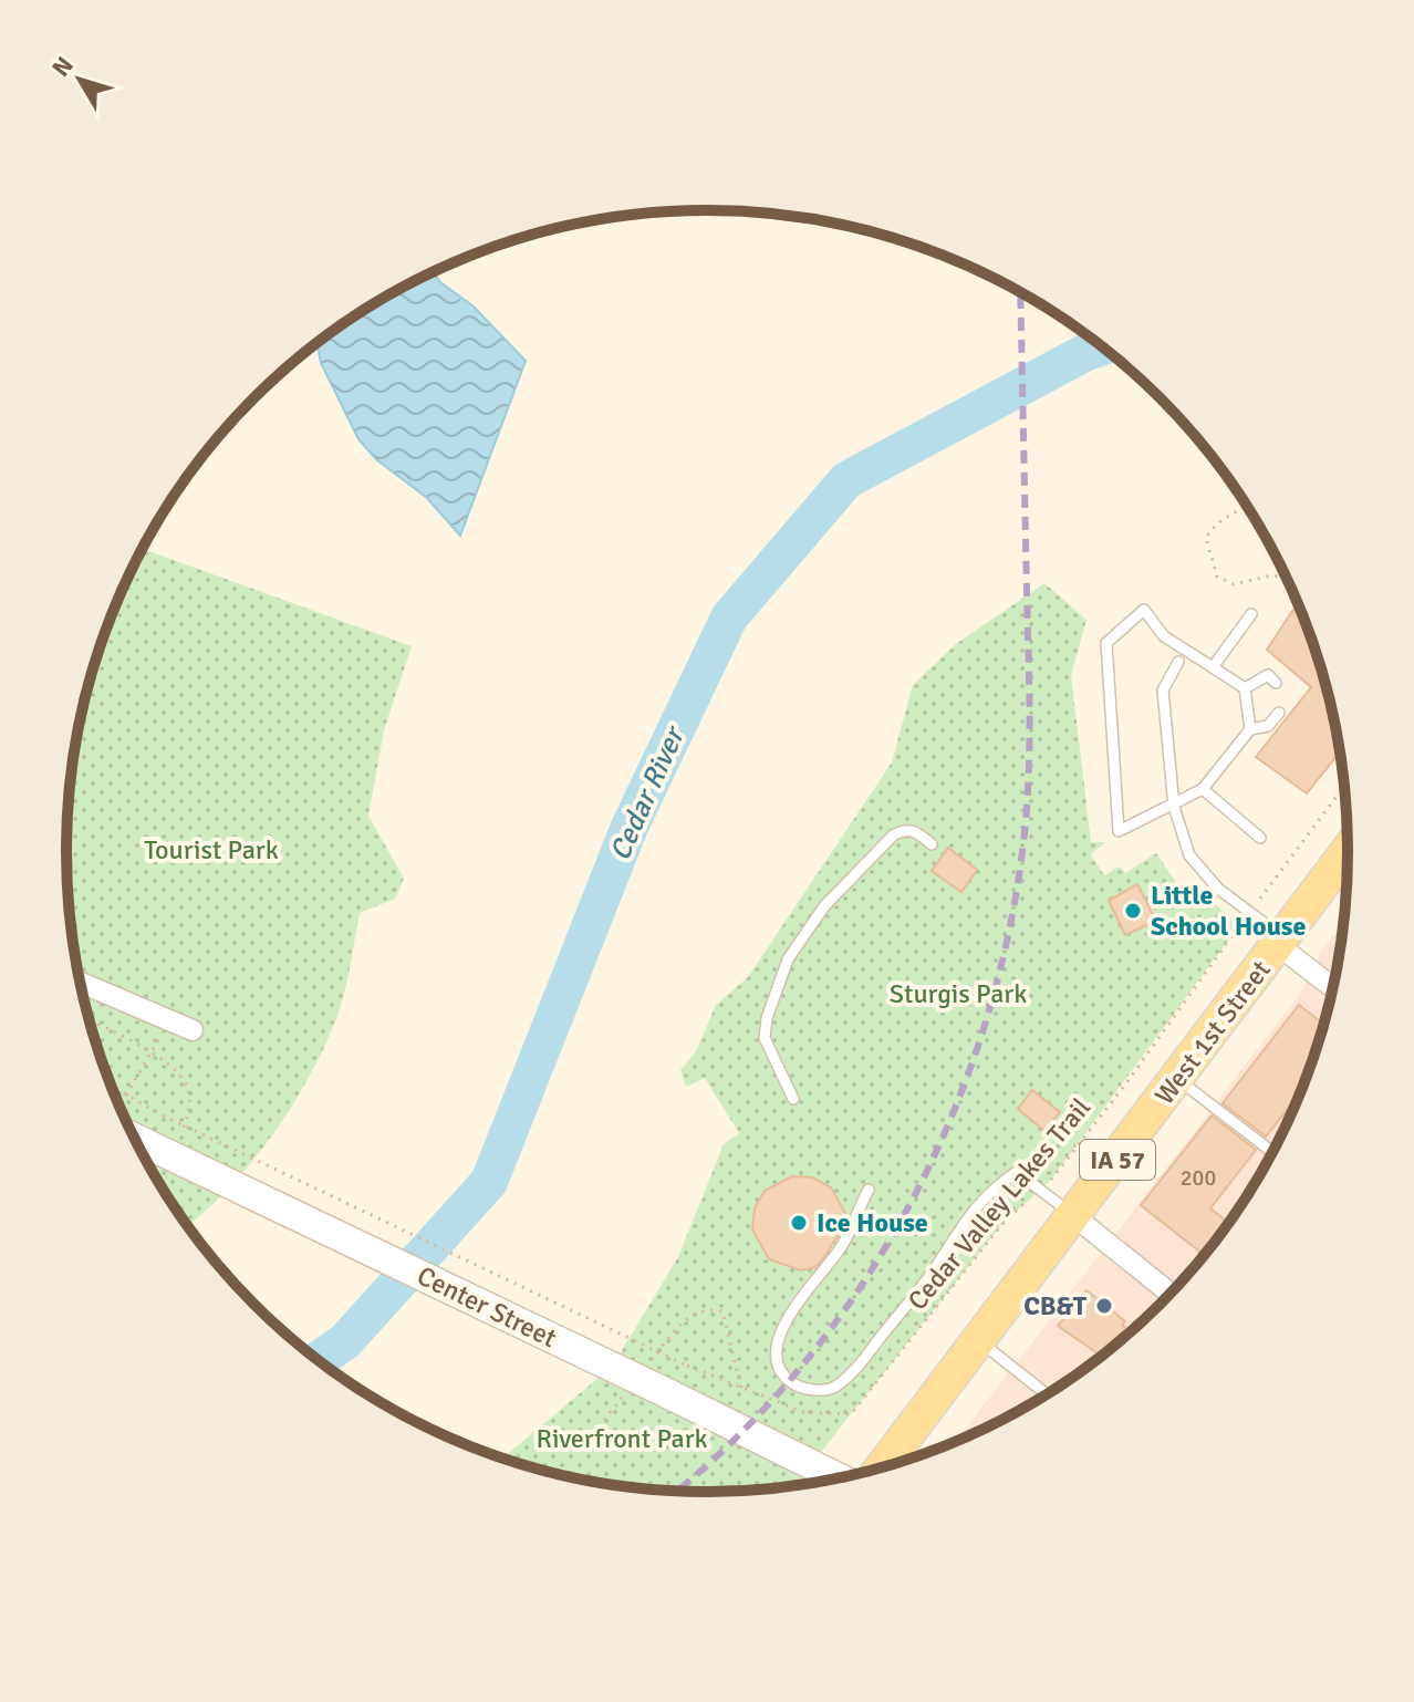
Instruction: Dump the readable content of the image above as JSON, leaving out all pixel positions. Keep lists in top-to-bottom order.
{
  "streets": {
    "main road": ["West 1st Street", "IA 57", "Center Street"],
    "path": ["Cedar Valley Lakes Trail"]
  },
  "water": ["Cedar River"],
  "parks": ["Tourist Park", "Sturgis Park", "Riverfront Park"],
  "places": ["Little School House", "Ice House", "CB&T"],
  "house_numbers": ["200"],
  "north": "top left"
}
